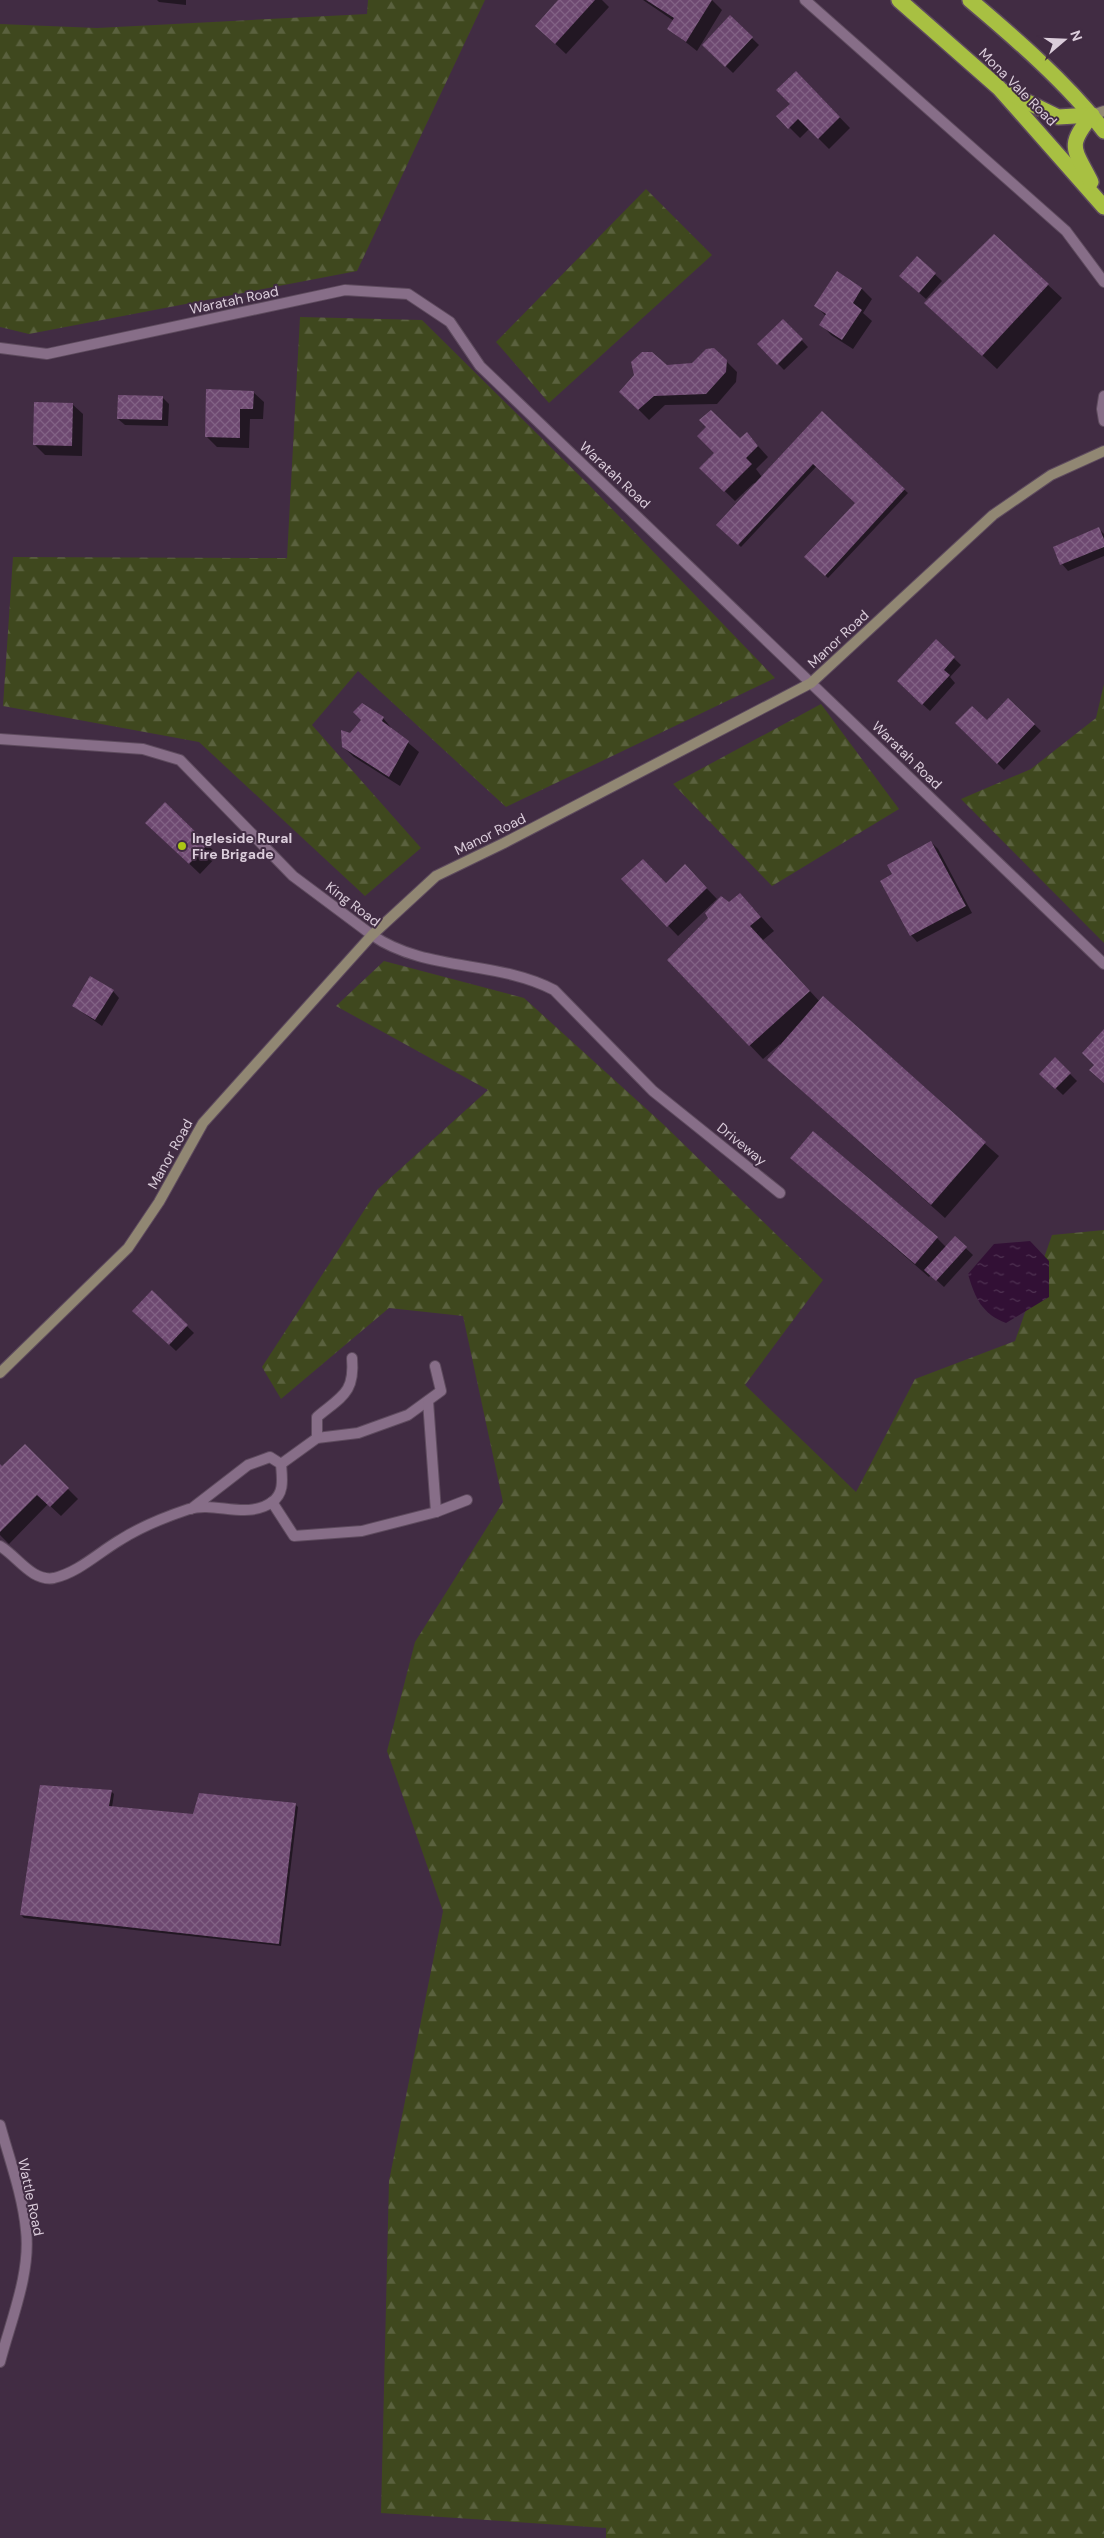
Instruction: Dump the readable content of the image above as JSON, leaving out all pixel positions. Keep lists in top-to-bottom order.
{
  "streets": {
    "highway": ["Mona Vale Road"],
    "street": [
      "Waratah Road",
      "Manor Road",
      "King Road",
      "Driveway",
      "Wattle Road"
    ]
  },
  "crossings": [
    ["Waratah Road", "Manor Road"],
    ["Manor Road", "King Road"],
    ["King Road", "Driveway"]
  ],
  "places": ["Ingleside Rural Fire Brigade"],
  "north": "right"
}
